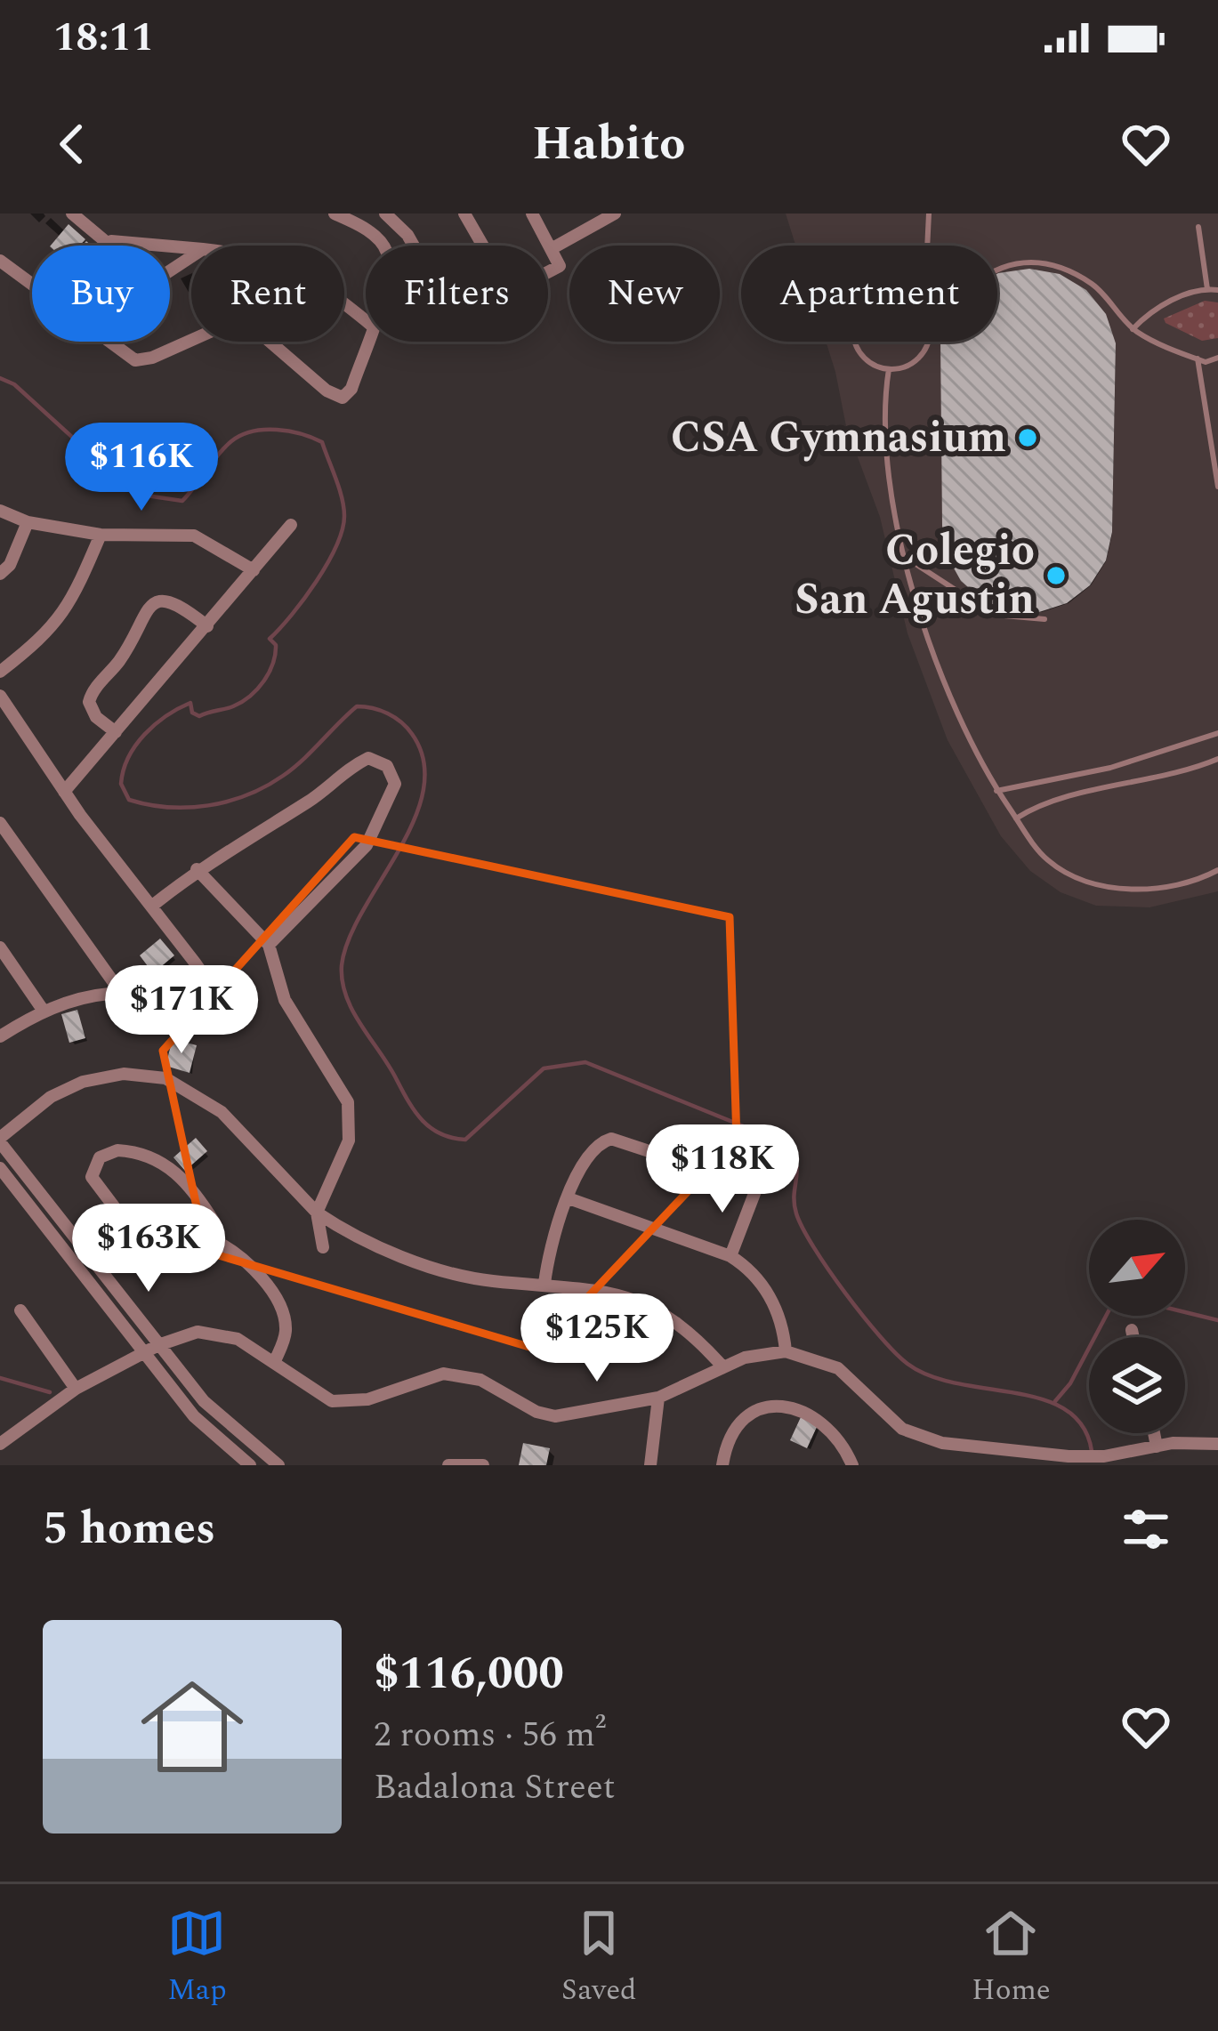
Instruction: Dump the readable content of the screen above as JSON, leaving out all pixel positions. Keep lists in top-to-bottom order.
{
  "places": ["CSA Gymnasium", "Colegio San Agustin"],
  "north": "top right",
  "page": {
    "status": "18:11",
    "header": "Habito",
    "chip": [
      "Buy",
      "Rent",
      "Filters",
      "New",
      "Apartment"
    ],
    "price": [
      "$116K",
      "$171K",
      "$118K",
      "$163K",
      "$125K"
    ],
    "heading": "5 homes",
    "list": [
      {
        "name": "$116,000",
        "note": "2 rooms · 56 m² · Badalona Street"
      }
    ],
    "tabs": ["Map", "Saved", "Home"]
  }
}
